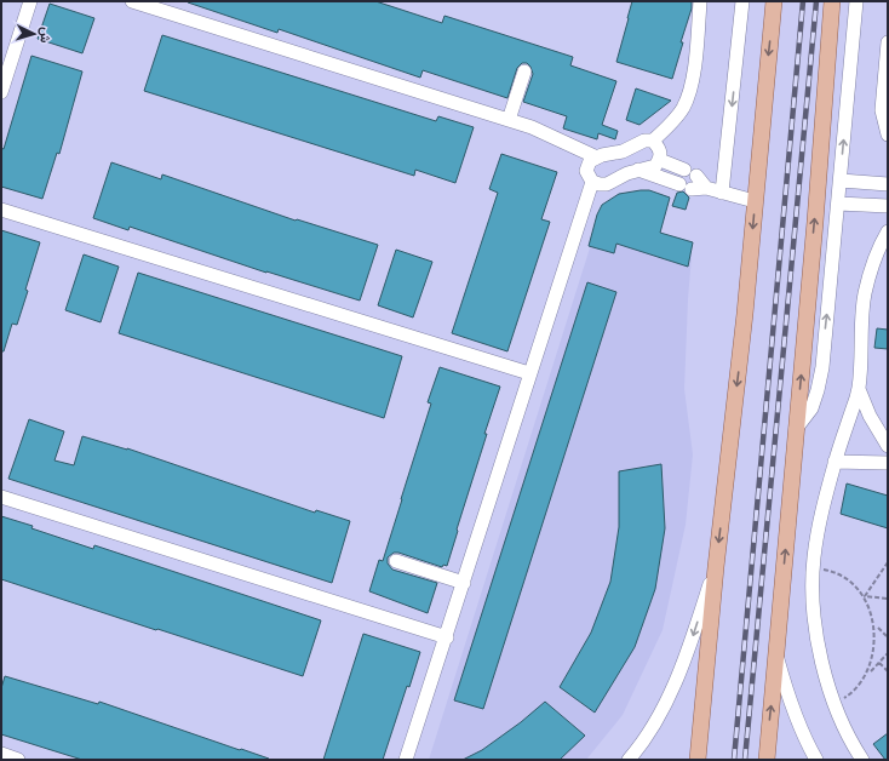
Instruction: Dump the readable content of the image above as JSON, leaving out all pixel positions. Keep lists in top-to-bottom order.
{
  "north": "right"
}
